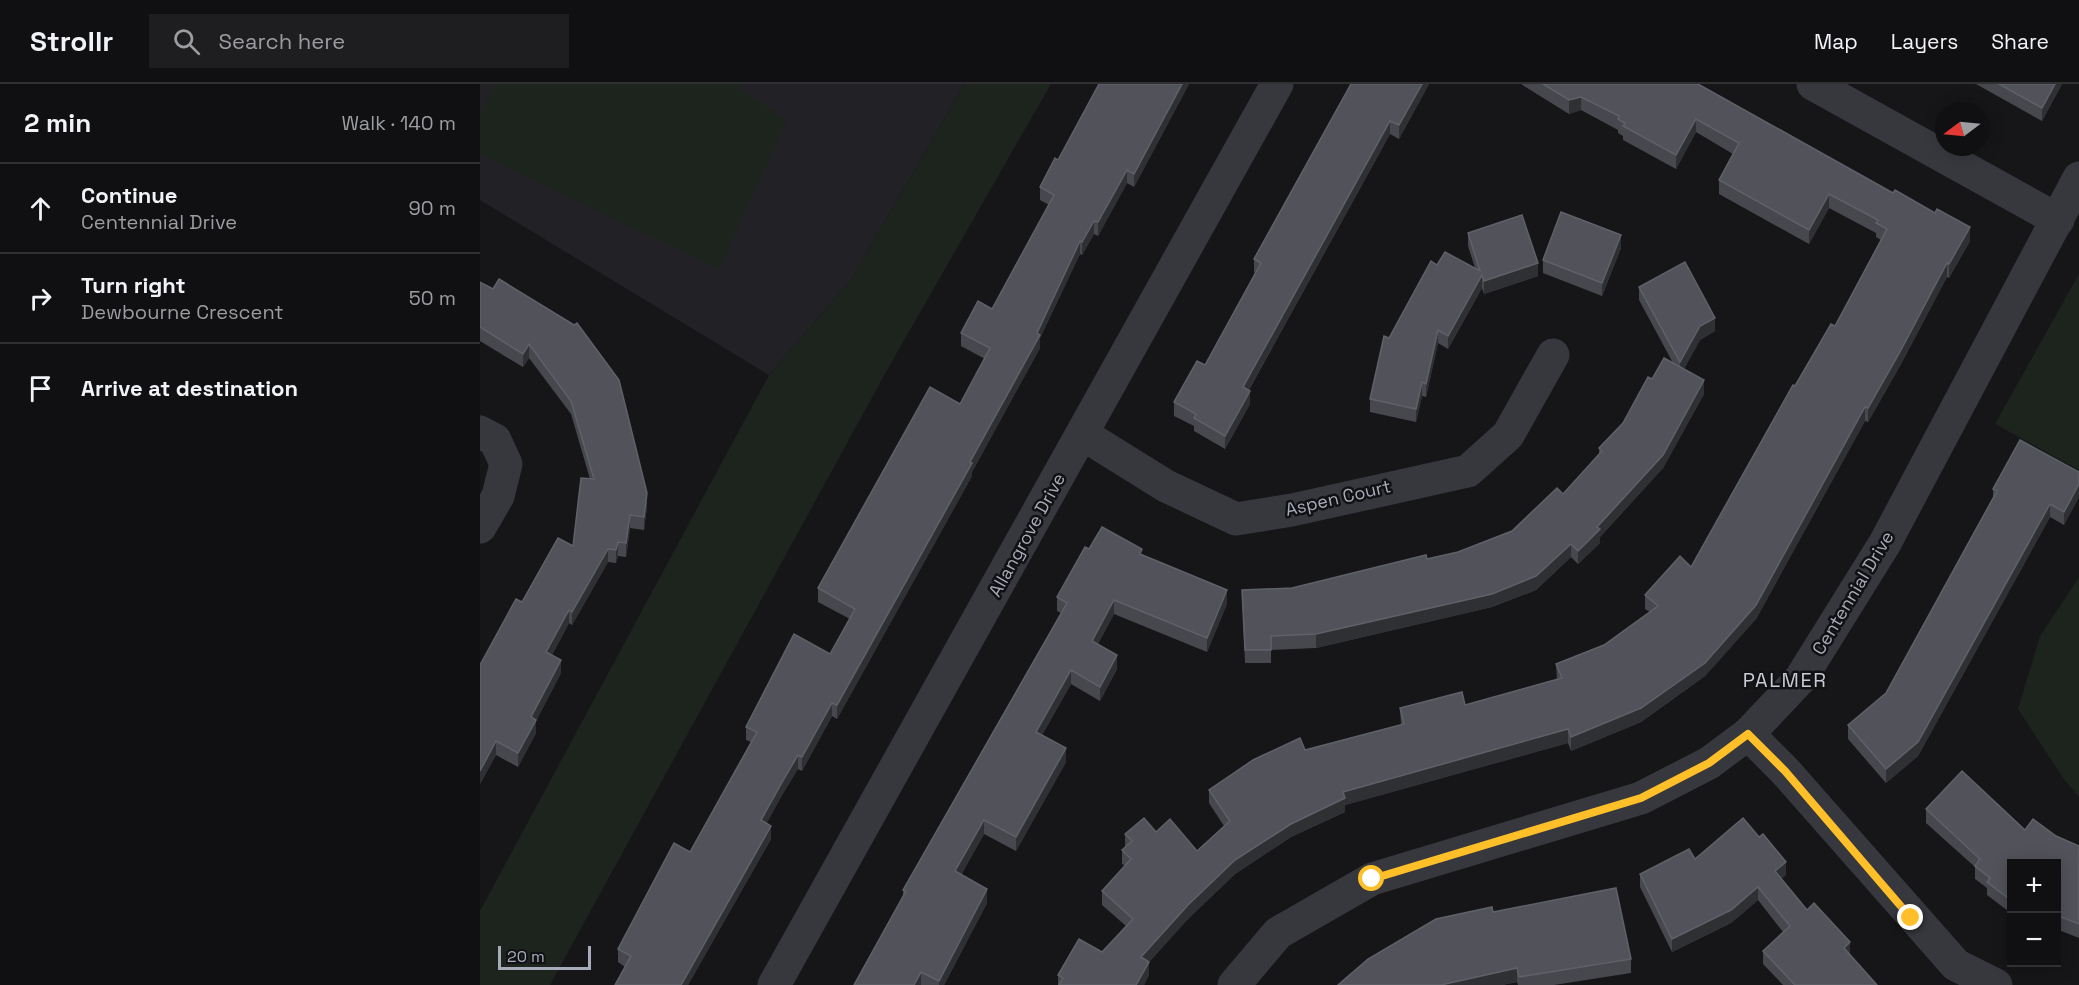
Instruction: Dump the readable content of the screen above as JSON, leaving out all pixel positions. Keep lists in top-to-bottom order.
{
  "streets": {
    "street": ["Aspen Court", "Allangrove Drive", "Centennial Drive"]
  },
  "crossings": [
    ["Aspen Court", "Allangrove Drive"]
  ],
  "districts": ["PALMER"],
  "scale_bar": "20 m",
  "north": "left",
  "page": {
    "header": "Strollr",
    "search": "Search here",
    "nav": ["Map", "Layers", "Share"],
    "heading": ["2 min", "Walk · 140 m"],
    "list": [
      ["Continue", "Centennial Drive", "90 m"],
      ["Turn right", "Dewbourne Crescent", "50 m"],
      "Arrive at destination"
    ],
    "map_buttons": ["+", "−"],
    "scale": "20 m"
  }
}
